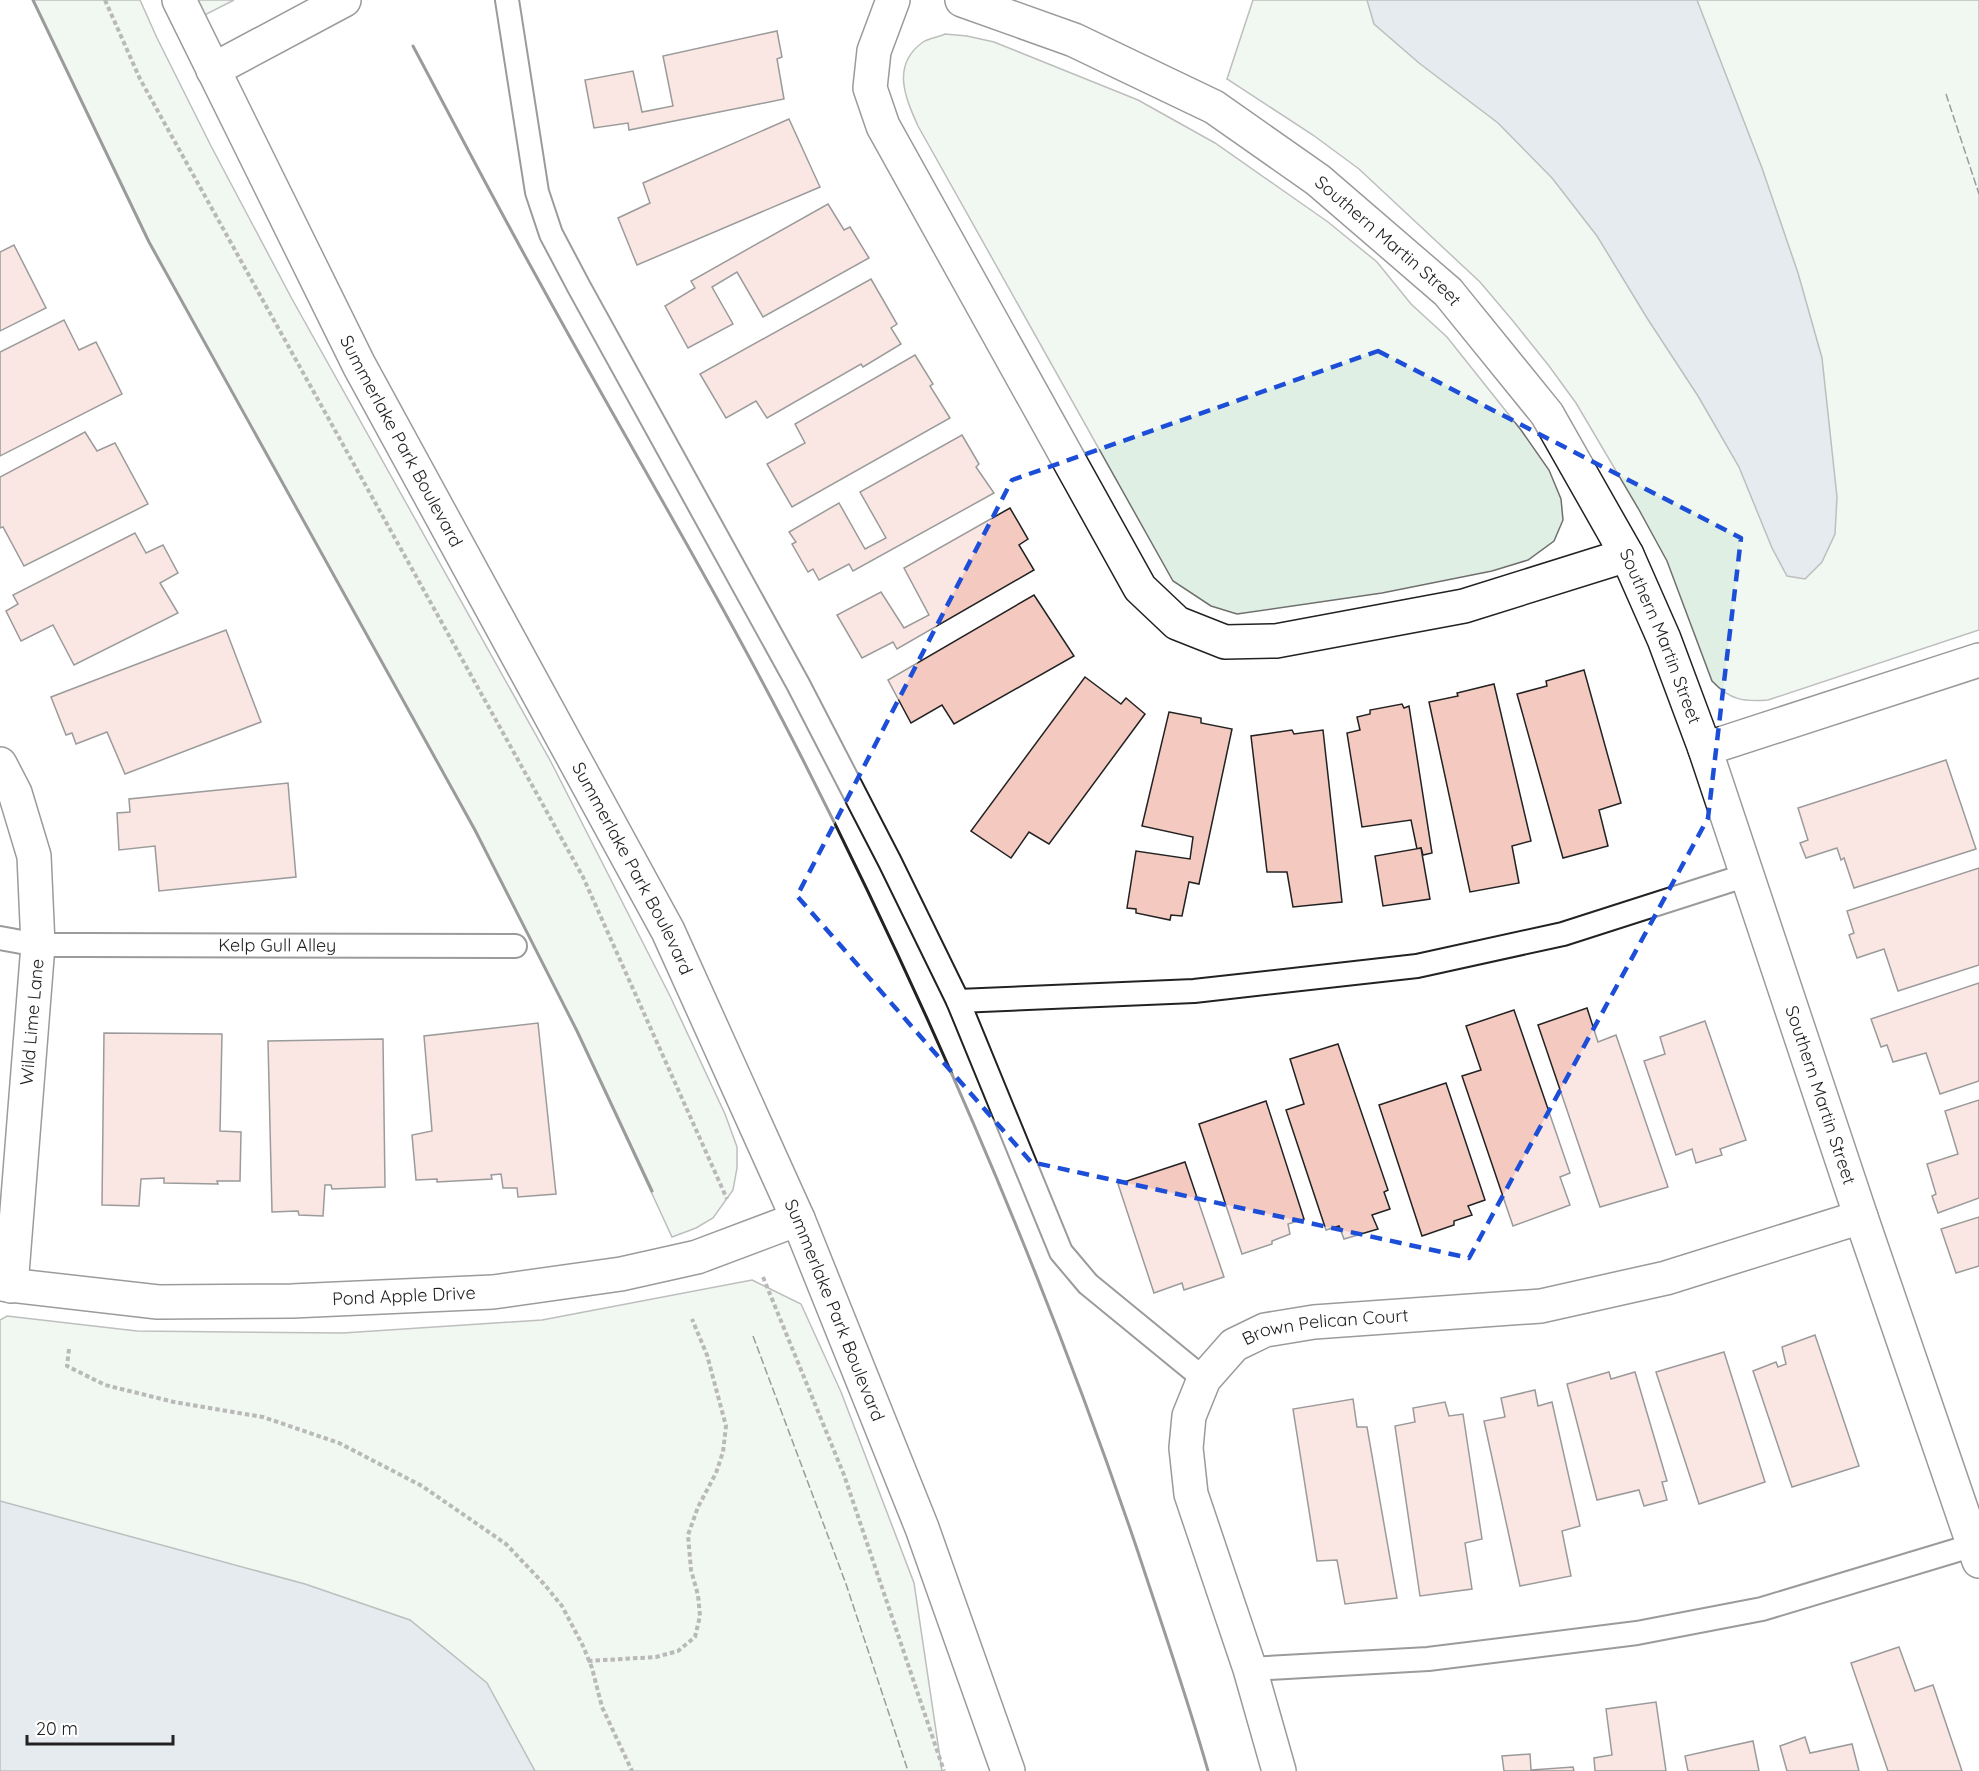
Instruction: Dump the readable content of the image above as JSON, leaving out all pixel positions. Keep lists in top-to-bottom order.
{
  "streets": {
    "street": [
      "Southern Martin Street",
      "Summerlake Park Boulevard",
      "Wild Lime Lane",
      "Pond Apple Drive",
      "Brown Pelican Court"
    ],
    "lane": ["Kelp Gull Alley"]
  },
  "crossings": [
    ["Southern Martin Street", "Brown Pelican Court"],
    ["Summerlake Park Boulevard", "Pond Apple Drive"],
    ["Kelp Gull Alley", "Wild Lime Lane"],
    ["Wild Lime Lane", "Pond Apple Drive"]
  ],
  "scale_bar": "20 m"
}
